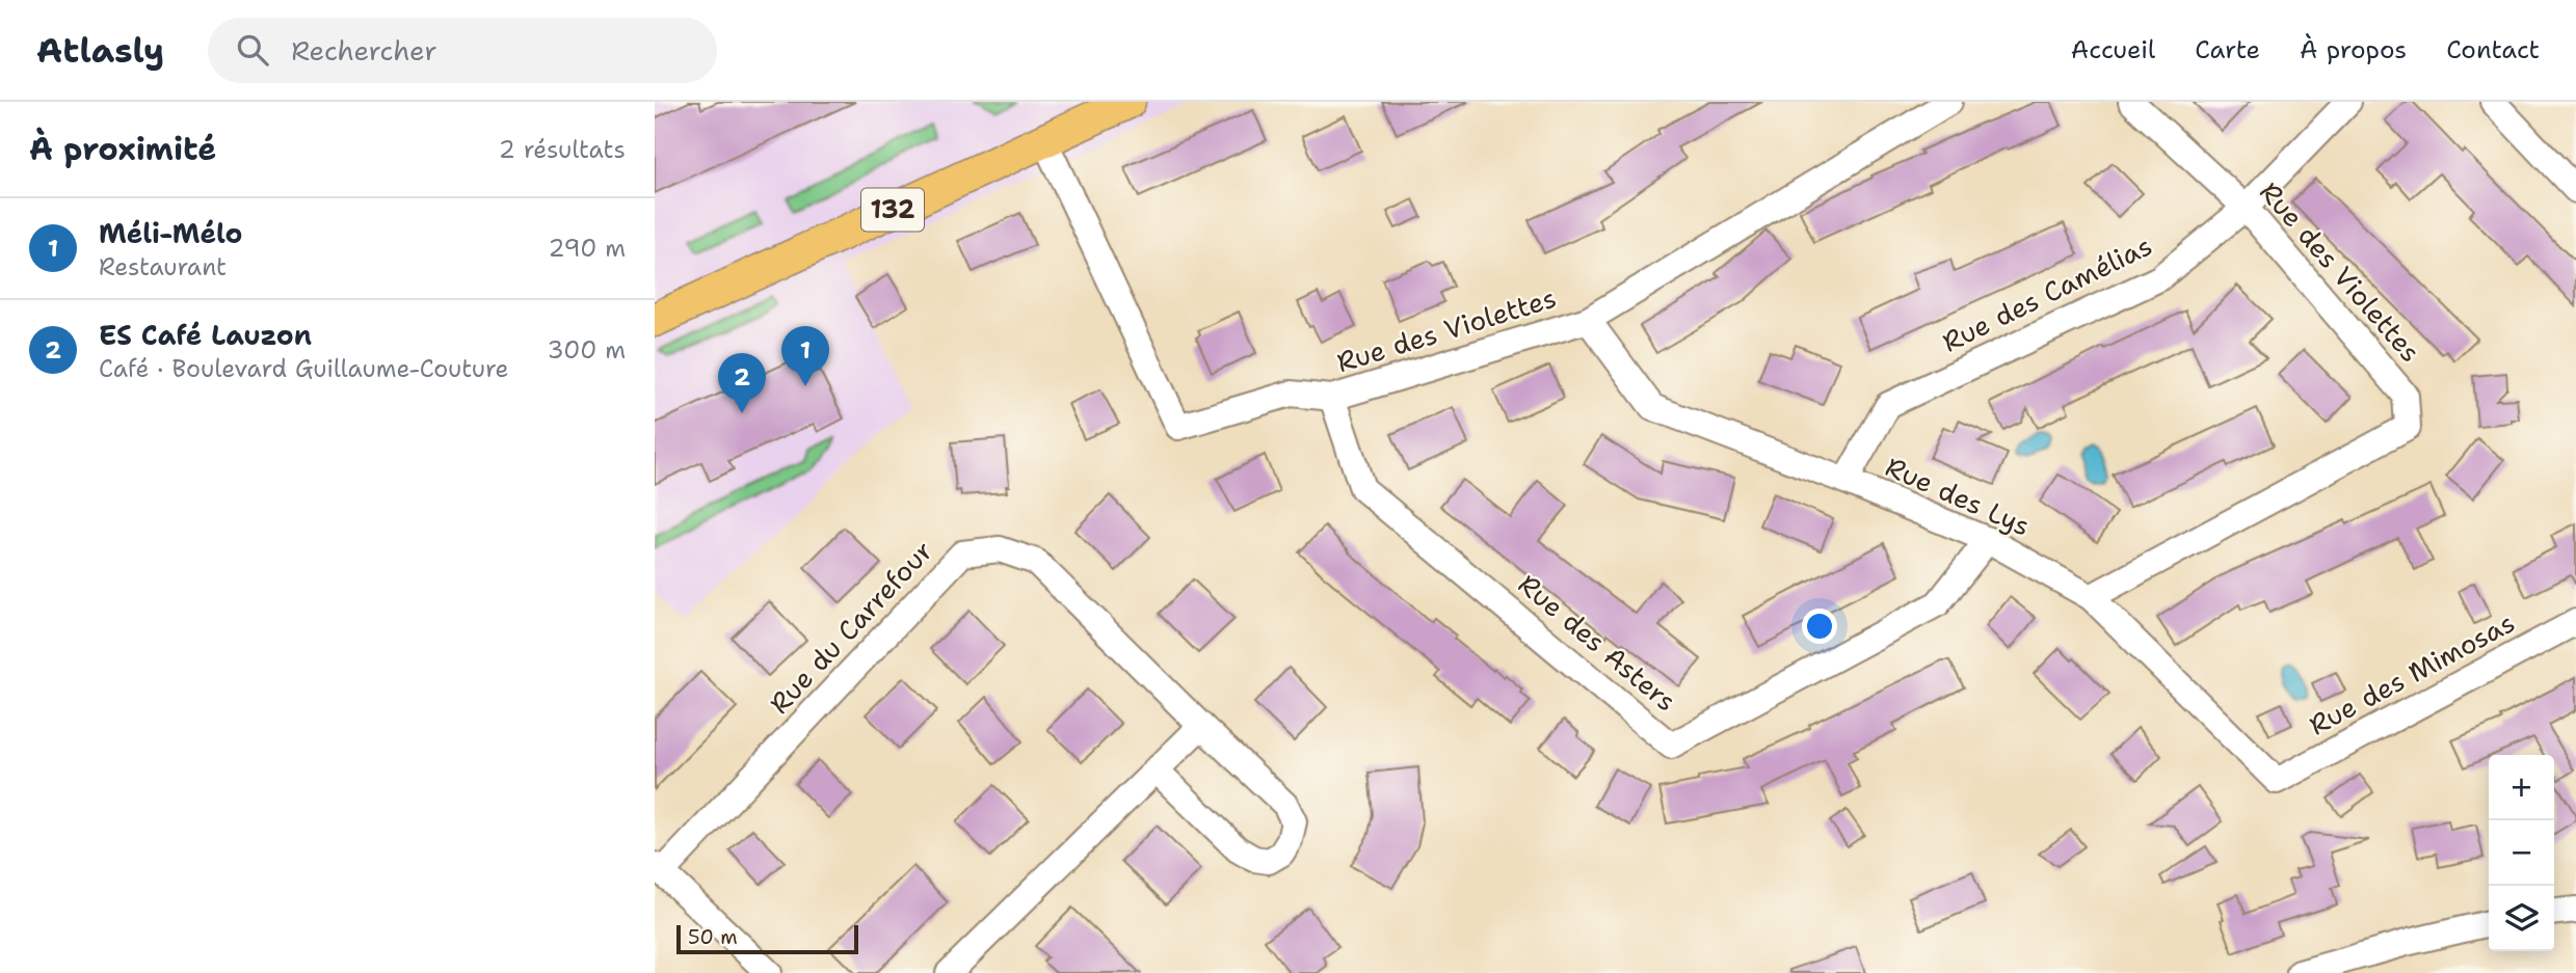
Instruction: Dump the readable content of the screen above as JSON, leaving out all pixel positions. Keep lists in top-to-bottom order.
{
  "streets": {
    "main road": ["132"],
    "street": [
      "Rue des Violettes",
      "Rue des Camélias",
      "Rue des Lys",
      "Rue du Carrefour",
      "Rue des Asters",
      "Rue des Mimosas"
    ]
  },
  "crossings": [
    ["132", "Rue des Violettes"],
    ["Rue des Violettes", "Rue des Camélias"],
    ["Rue des Violettes", "Rue des Lys"],
    ["Rue des Violettes", "Rue des Asters"],
    ["Rue des Camélias", "Rue des Lys"],
    ["Rue des Lys", "Rue des Asters"],
    ["Rue des Lys", "Rue des Mimosas"]
  ],
  "scale_bar": "50 m",
  "page": {
    "header": "Atlasly",
    "search": "Rechercher",
    "nav": [
      "Accueil",
      "Carte",
      "À propos",
      "Contact"
    ],
    "heading": ["À proximité", "2 résultats"],
    "list": [
      {
        "mark": "1",
        "name": "Méli-Mélo",
        "note": "Restaurant",
        "value": "290 m"
      },
      {
        "mark": "2",
        "name": "ES Café Lauzon",
        "note": "Café · Boulevard Guillaume-Couture",
        "value": "300 m"
      }
    ],
    "pins": ["1", "2"],
    "map_buttons": ["+", "−"],
    "scale": "50 m"
  }
}
